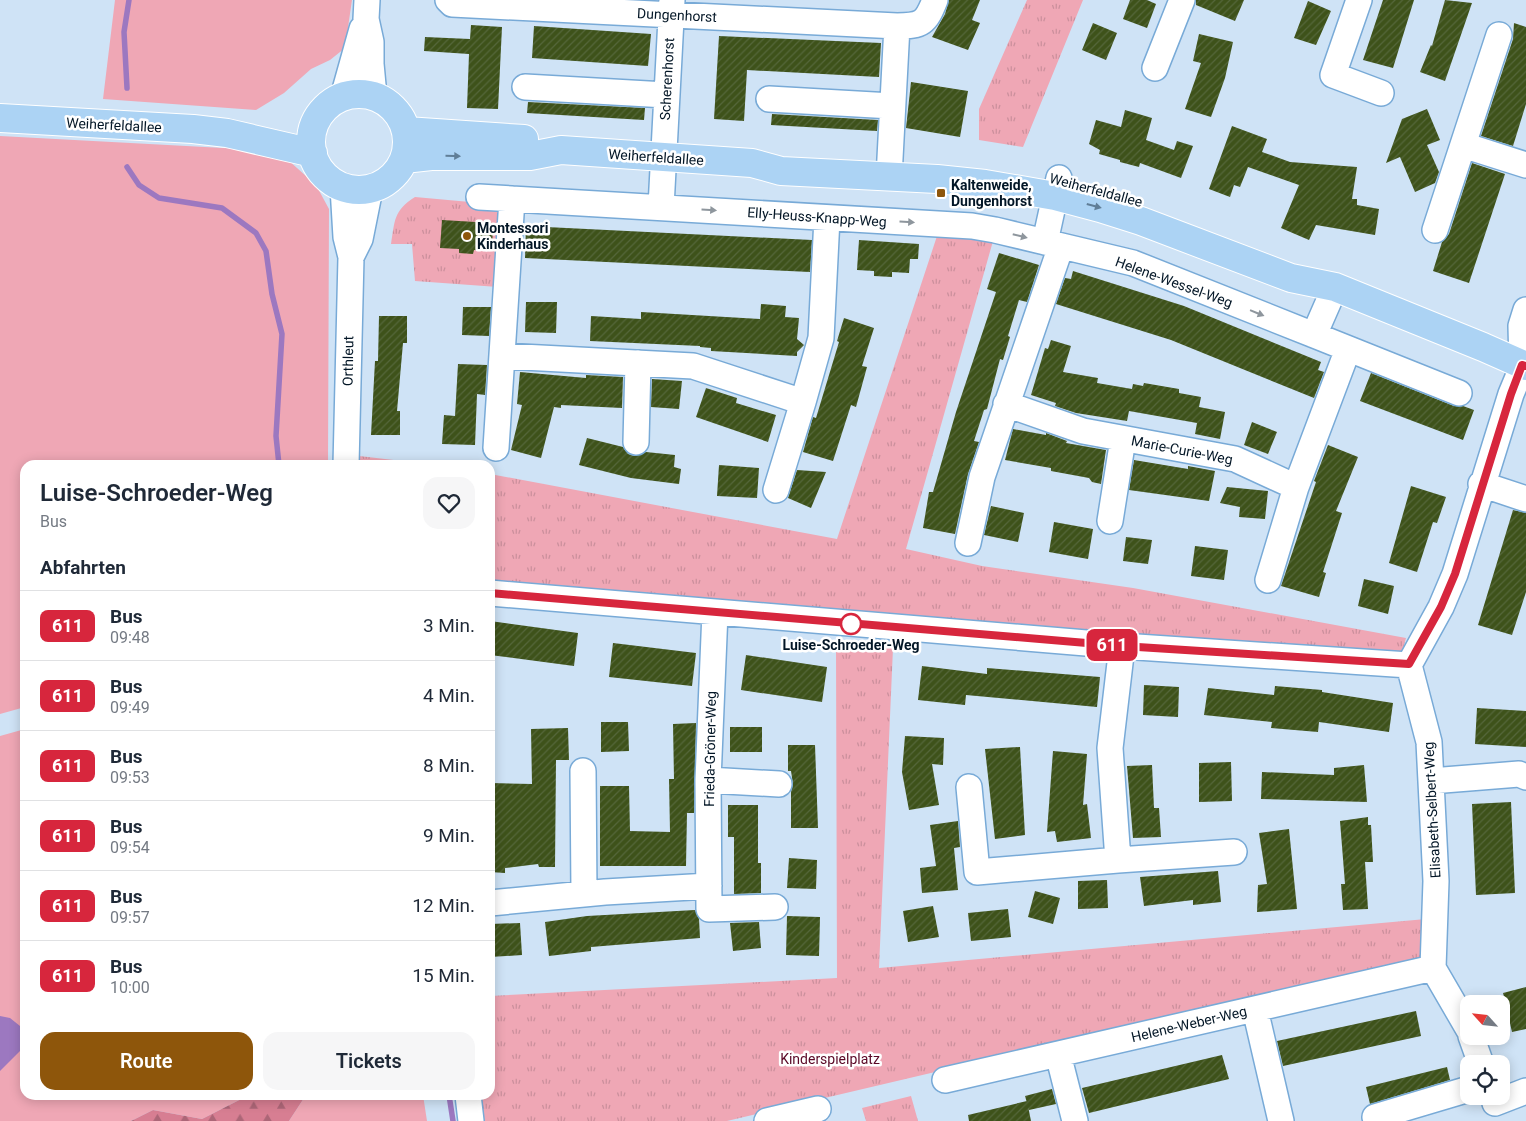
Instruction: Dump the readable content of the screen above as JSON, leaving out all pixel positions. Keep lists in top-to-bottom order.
{
  "streets": {
    "main road": ["Weiherfeldallee"],
    "street": [
      "Dungenhorst",
      "Scherenhorst",
      "Elly-Heuss-Knapp-Weg",
      "Helene-Wessel-Weg",
      "Orthleut",
      "Marie-Curie-Weg",
      "Frieda-Gröner-Weg",
      "Elisabeth-Selbert-Weg",
      "Helene-Weber-Weg"
    ]
  },
  "crossings": [
    ["Dungenhorst", "Scherenhorst"],
    ["Scherenhorst", "Weiherfeldallee"],
    ["Weiherfeldallee", "Orthleut"],
    ["Elly-Heuss-Knapp-Weg", "Helene-Wessel-Weg"],
    ["Elisabeth-Selbert-Weg", "Helene-Weber-Weg"]
  ],
  "one_way": ["Helene-Wessel-Weg"],
  "parks": ["Kinderspielplatz"],
  "places": {
    "transit": ["Kaltenweide, Dungenhorst"],
    "other": ["Montessori Kinderhaus", "Luise-Schroeder-Weg"]
  },
  "lines": ["bus line 611"],
  "north": "top left",
  "page": {
    "on_map": "611",
    "heading": [
      ["Luise-Schroeder-Weg", "Bus"],
      "Abfahrten"
    ],
    "list": [
      {
        "mark": "611",
        "name": "Bus",
        "note": "09:48",
        "value": "3 Min."
      },
      {
        "mark": "611",
        "name": "Bus",
        "note": "09:49",
        "value": "4 Min."
      },
      {
        "mark": "611",
        "name": "Bus",
        "note": "09:53",
        "value": "8 Min."
      },
      {
        "mark": "611",
        "name": "Bus",
        "note": "09:54",
        "value": "9 Min."
      },
      {
        "mark": "611",
        "name": "Bus",
        "note": "09:57",
        "value": "12 Min."
      },
      {
        "mark": "611",
        "name": "Bus",
        "note": "10:00",
        "value": "15 Min."
      }
    ],
    "buttons": ["Route", "Tickets"]
  }
}
